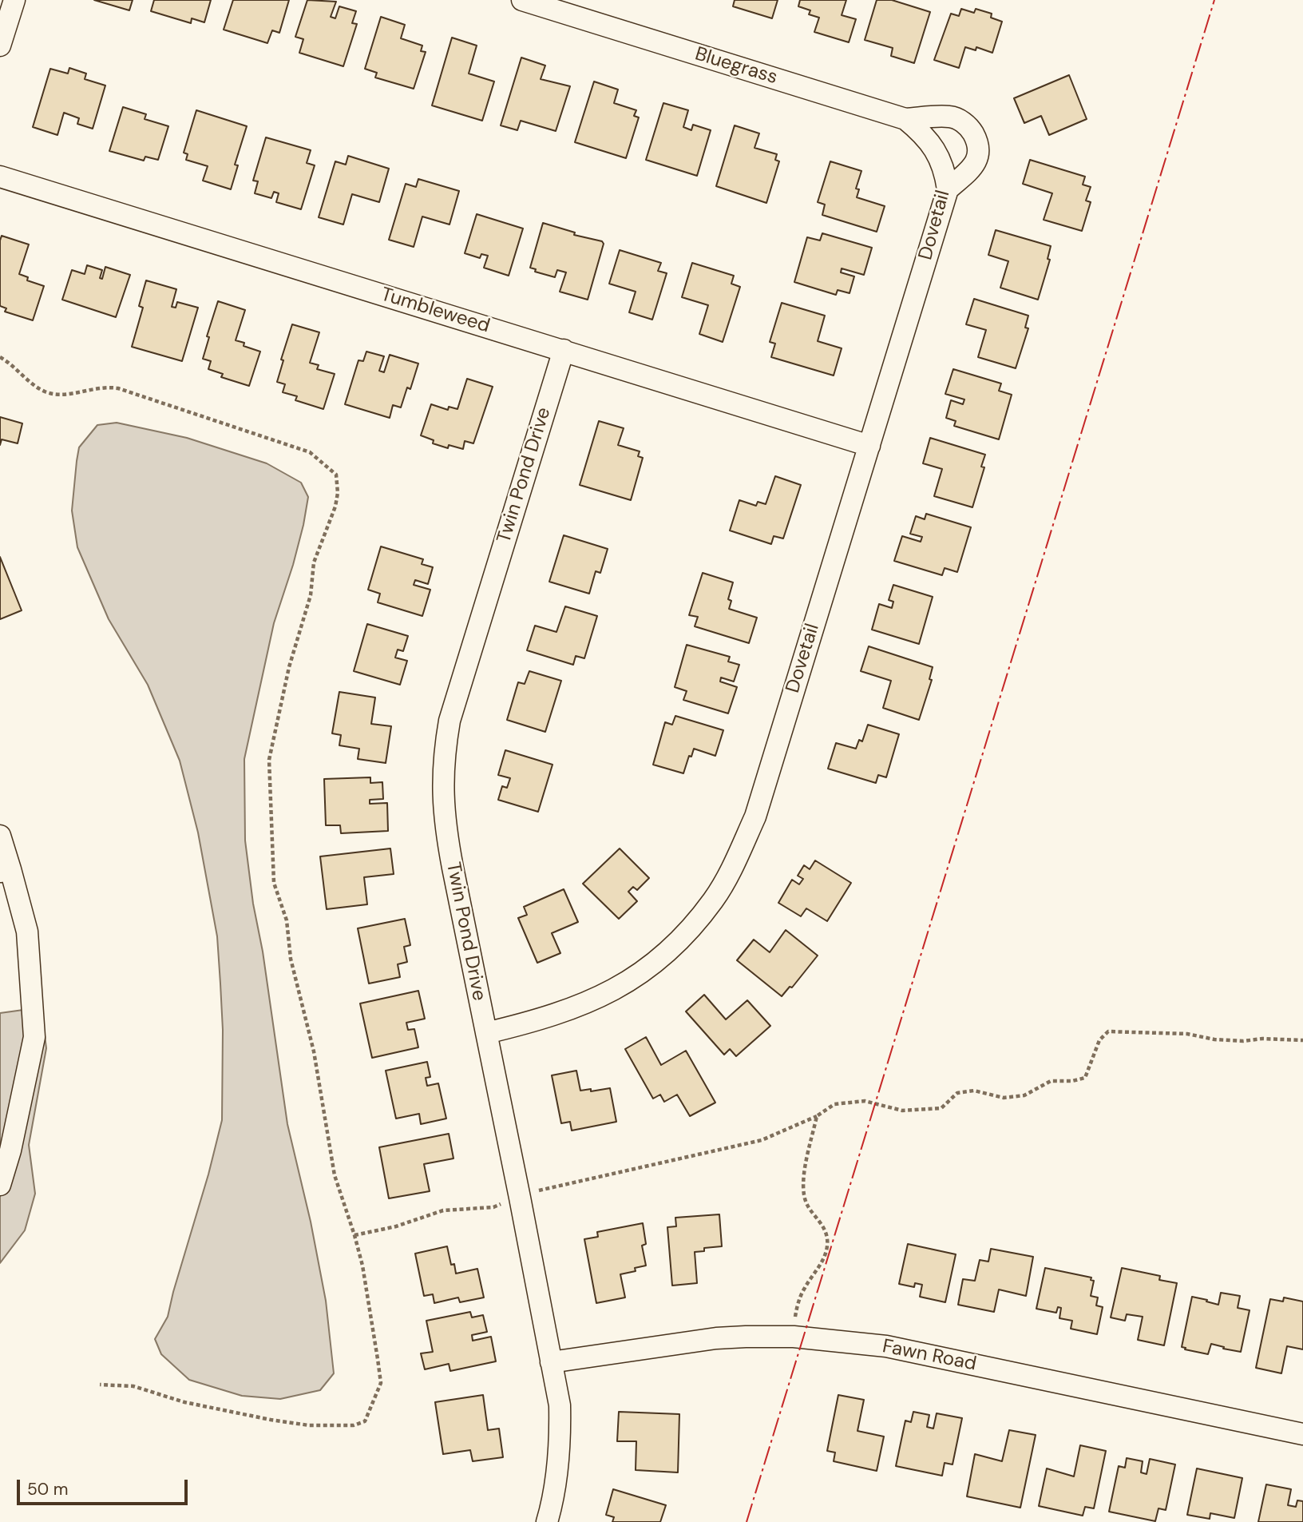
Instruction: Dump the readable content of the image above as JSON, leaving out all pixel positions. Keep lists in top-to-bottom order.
{
  "streets": {
    "street": [
      "Bluegrass",
      "Dovetail",
      "Tumbleweed",
      "Twin Pond Drive",
      "Fawn Road"
    ]
  },
  "crossings": [
    ["Bluegrass", "Dovetail"],
    ["Dovetail", "Tumbleweed"],
    ["Dovetail", "Twin Pond Drive"],
    ["Tumbleweed", "Twin Pond Drive"],
    ["Twin Pond Drive", "Fawn Road"]
  ],
  "scale_bar": "50 m"
}
